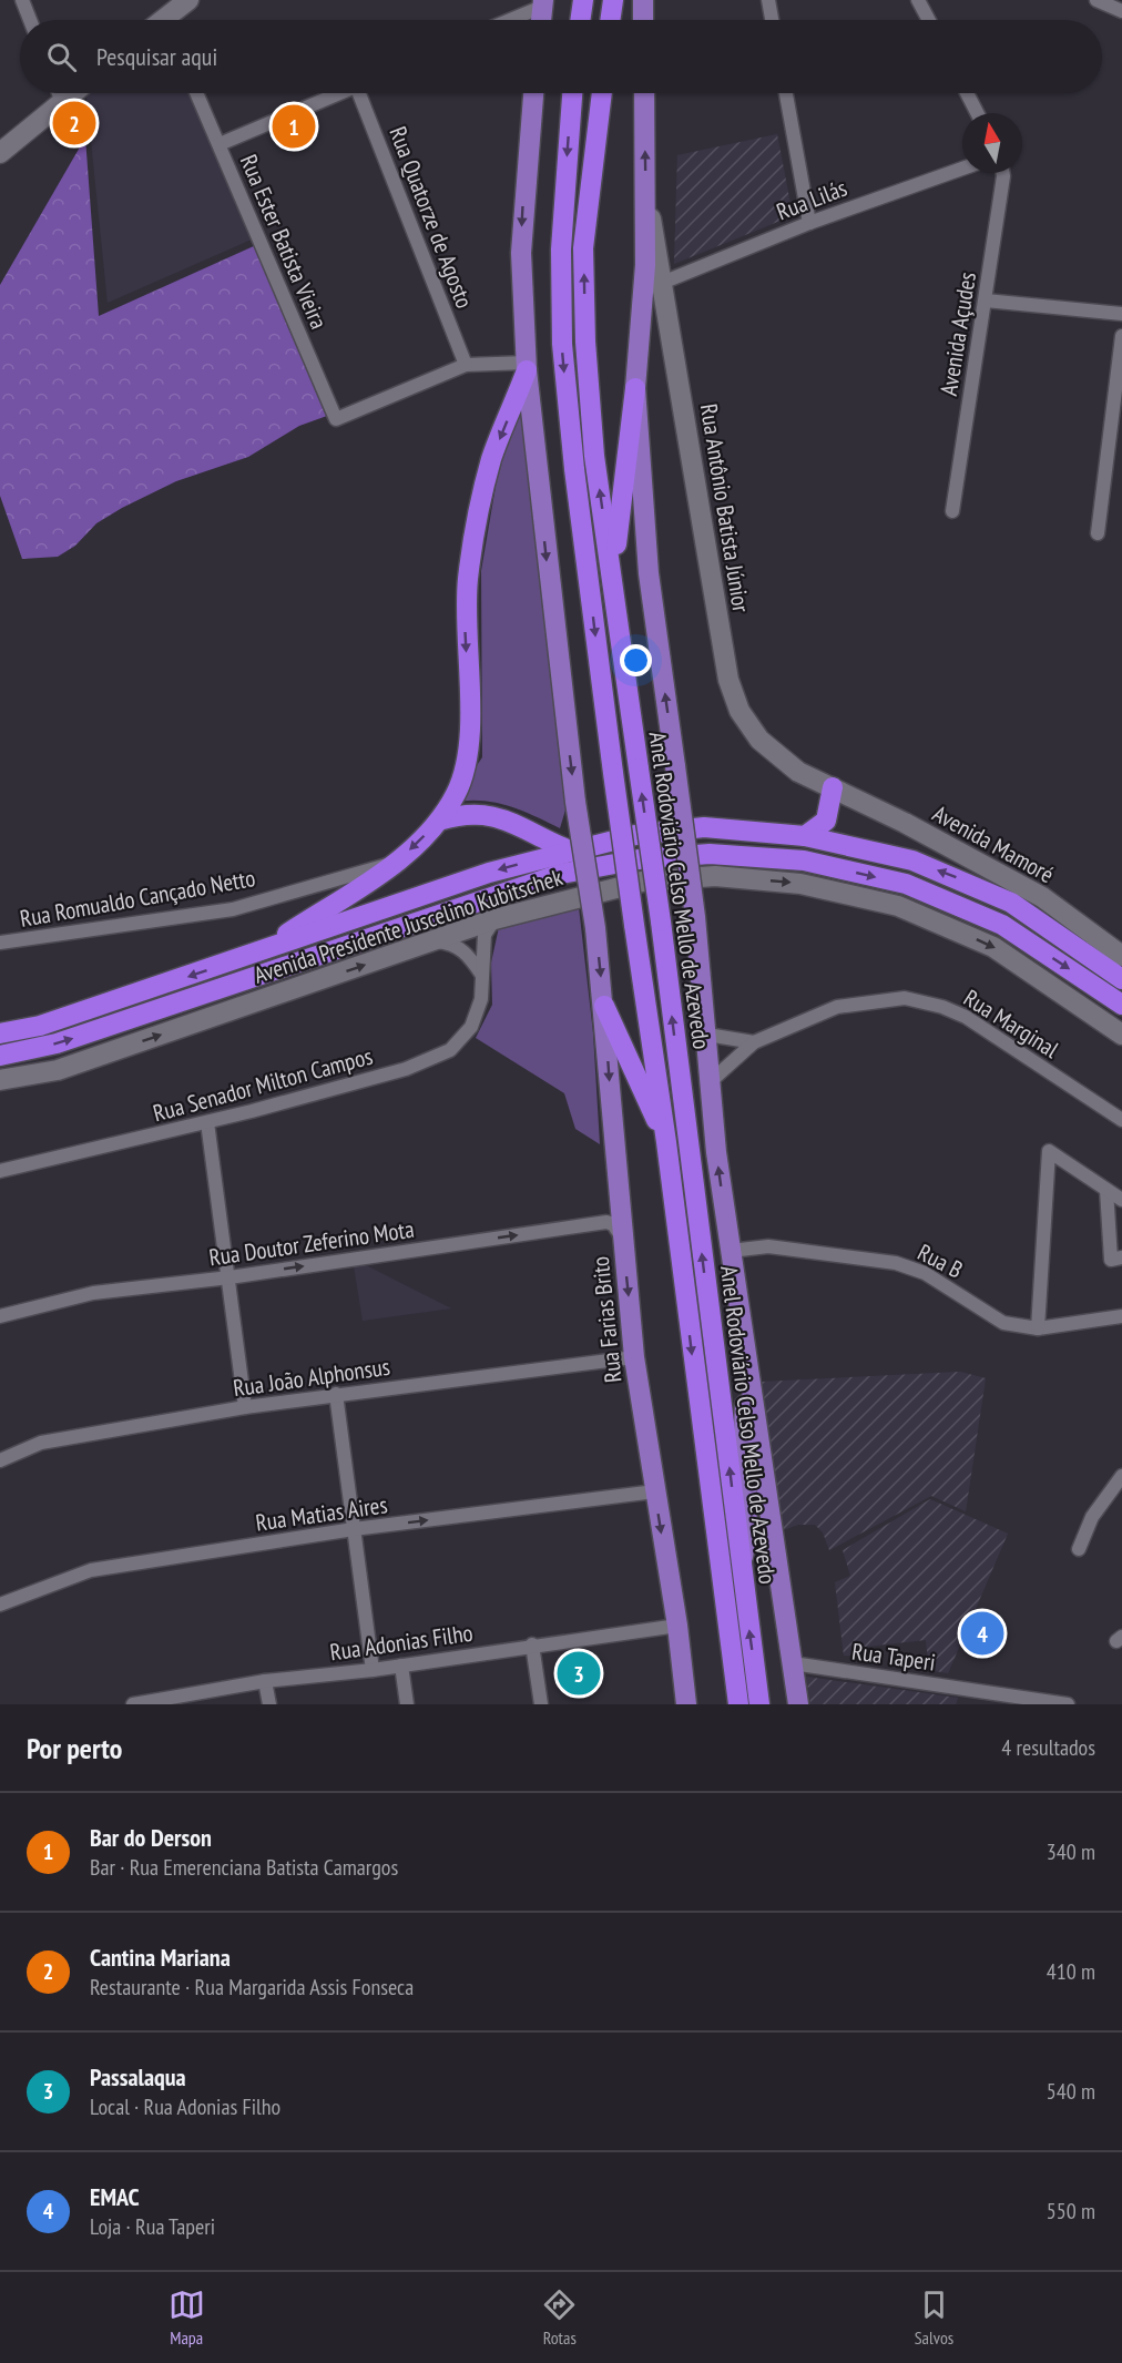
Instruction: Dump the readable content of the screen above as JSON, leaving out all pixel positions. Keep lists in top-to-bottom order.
{
  "streets": {
    "highway": ["Anel Rodoviário Celso Mello de Azevedo", "Avenida Presidente Juscelino Kubitschek"],
    "main road": ["Rua Antônio Batista Júnior", "Avenida Mamoré", "Rua Farias Brito"],
    "street": [
      "Rua Lilás",
      "Rua Quatorze de Agosto",
      "Rua Ester Batista Vieira",
      "Avenida Açudes",
      "Rua Romualdo Cançado Netto",
      "Rua Marginal",
      "Rua Senador Milton Campos",
      "Rua Doutor Zeferino Mota",
      "Rua B",
      "Rua João Alphonsus",
      "Rua Matias Aires",
      "Rua Adonias Filho",
      "Rua Taperi"
    ]
  },
  "crossings": [
    ["Rua Lilás", "Rua Antônio Batista Júnior"],
    ["Rua Quatorze de Agosto", "Rua Ester Batista Vieira"],
    ["Rua Antônio Batista Júnior", "Avenida Mamoré"],
    ["Rua Antônio Batista Júnior", "Anel Rodoviário Celso Mello de Azevedo"],
    ["Anel Rodoviário Celso Mello de Azevedo", "Rua Marginal"],
    ["Anel Rodoviário Celso Mello de Azevedo", "Rua B"],
    ["Anel Rodoviário Celso Mello de Azevedo", "Rua Taperi"],
    ["Avenida Presidente Juscelino Kubitschek", "Rua Senador Milton Campos"],
    ["Rua Doutor Zeferino Mota", "Rua Farias Brito"],
    ["Rua Farias Brito", "Rua João Alphonsus"],
    ["Rua Farias Brito", "Rua Matias Aires"],
    ["Rua Farias Brito", "Rua Adonias Filho"]
  ],
  "one_way": ["Rua Doutor Zeferino Mota", "Rua Farias Brito", "Rua Matias Aires"],
  "north": "top",
  "page": {
    "search": "Pesquisar aqui",
    "pins": [
      "2",
      "1",
      "4",
      "3"
    ],
    "heading": ["Por perto", "4 resultados"],
    "list": [
      {
        "mark": "1",
        "name": "Bar do Derson",
        "note": "Bar · Rua Emerenciana Batista Camargos",
        "value": "340 m"
      },
      {
        "mark": "2",
        "name": "Cantina Mariana",
        "note": "Restaurante · Rua Margarida Assis Fonseca",
        "value": "410 m"
      },
      {
        "mark": "3",
        "name": "Passalaqua",
        "note": "Local · Rua Adonias Filho",
        "value": "540 m"
      },
      {
        "mark": "4",
        "name": "EMAC",
        "note": "Loja · Rua Taperi",
        "value": "550 m"
      }
    ],
    "nav": ["Mapa", "Rotas", "Salvos"]
  }
}
